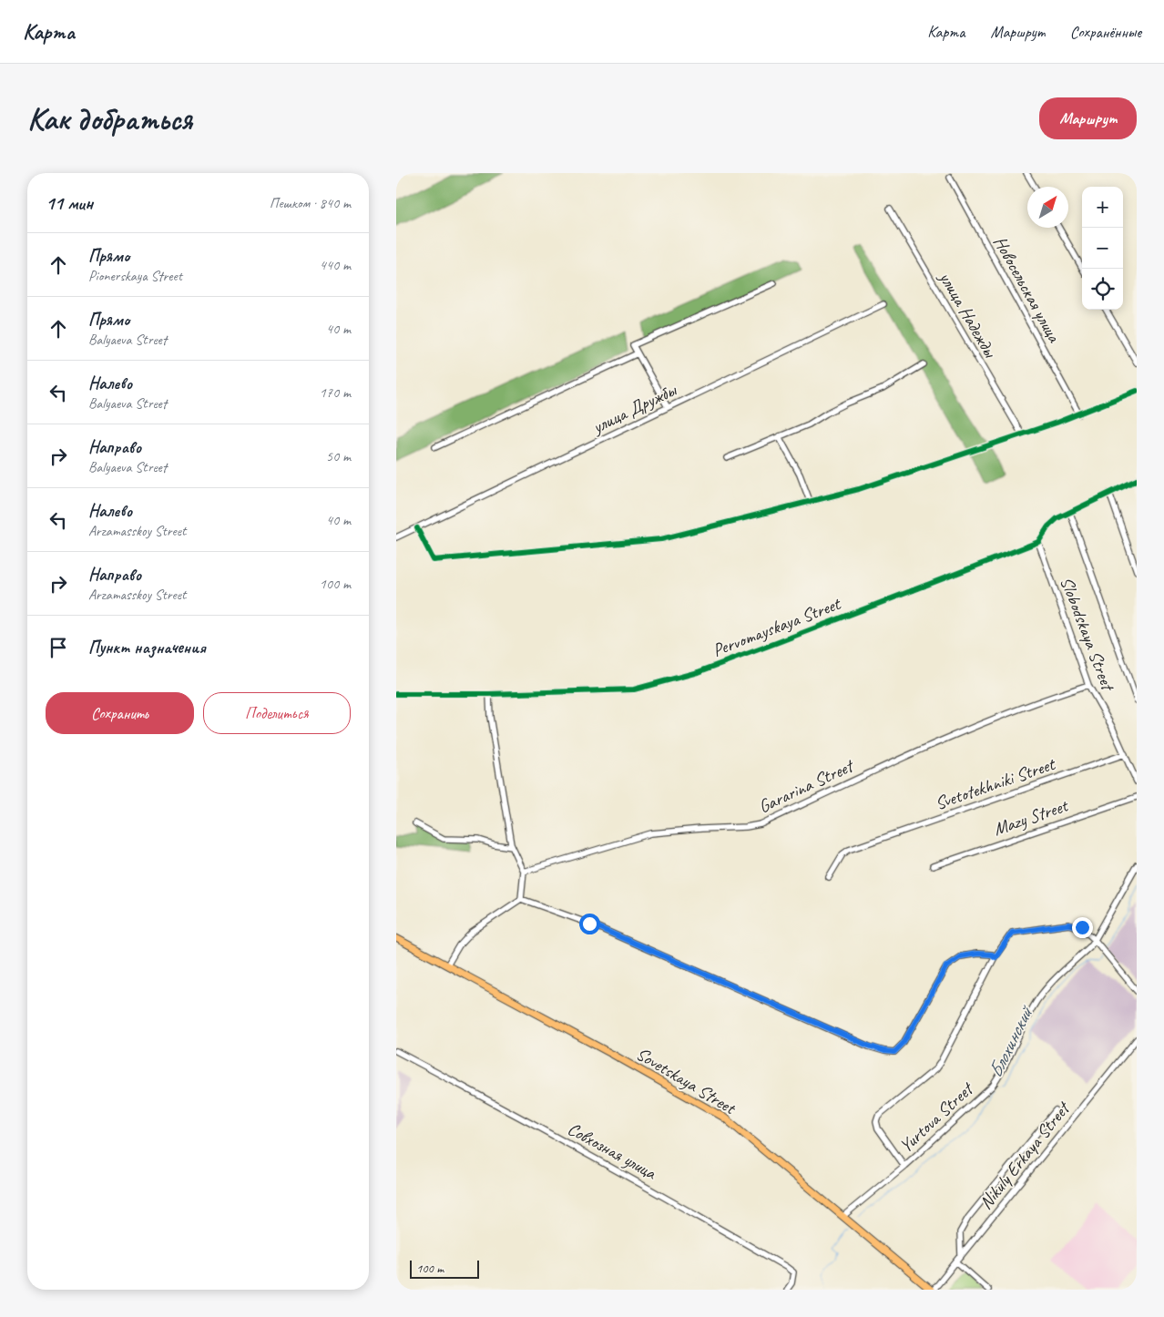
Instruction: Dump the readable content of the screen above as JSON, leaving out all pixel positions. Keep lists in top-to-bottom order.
{
  "streets": {
    "main road": ["Sovetskaya Street"],
    "street": [
      "Новосельская улица",
      "улица Надежды",
      "улица Дружбы",
      "Pervomayskaya Street",
      "Slobodskaya Street",
      "Svetotekhniki Street",
      "Gararina Street",
      "Mazy Street",
      "Yurtova Street",
      "Совхозная улица",
      "Nikuly Erkaya Street"
    ]
  },
  "crossings": [
    ["Pervomayskaya Street", "Slobodskaya Street"],
    ["Slobodskaya Street", "Svetotekhniki Street"],
    ["Slobodskaya Street", "Gararina Street"],
    ["Sovetskaya Street", "Yurtova Street"],
    ["Sovetskaya Street", "Nikuly Erkaya Street"]
  ],
  "water": ["Блохинский"],
  "scale_bar": "100 m",
  "north": "top right",
  "page": {
    "header": "Карта",
    "nav": ["Карта", "Маршрут", "Сохранённые"],
    "buttons": [
      "Маршрут",
      ["Сохранить", "Поделиться"]
    ],
    "title": "Как добраться",
    "heading": ["11 мин", "Пешком · 840 m"],
    "map_buttons": ["+", "−"],
    "list": [
      ["Прямо", "Pionerskaya Street", "440 m"],
      ["Прямо", "Balyaeva Street", "40 m"],
      ["Налево", "Balyaeva Street", "170 m"],
      ["Направо", "Balyaeva Street", "50 m"],
      ["Налево", "Arzamasskoy Street", "40 m"],
      ["Направо", "Arzamasskoy Street", "100 m"],
      "Пункт назначения"
    ],
    "scale": "100 m"
  }
}
